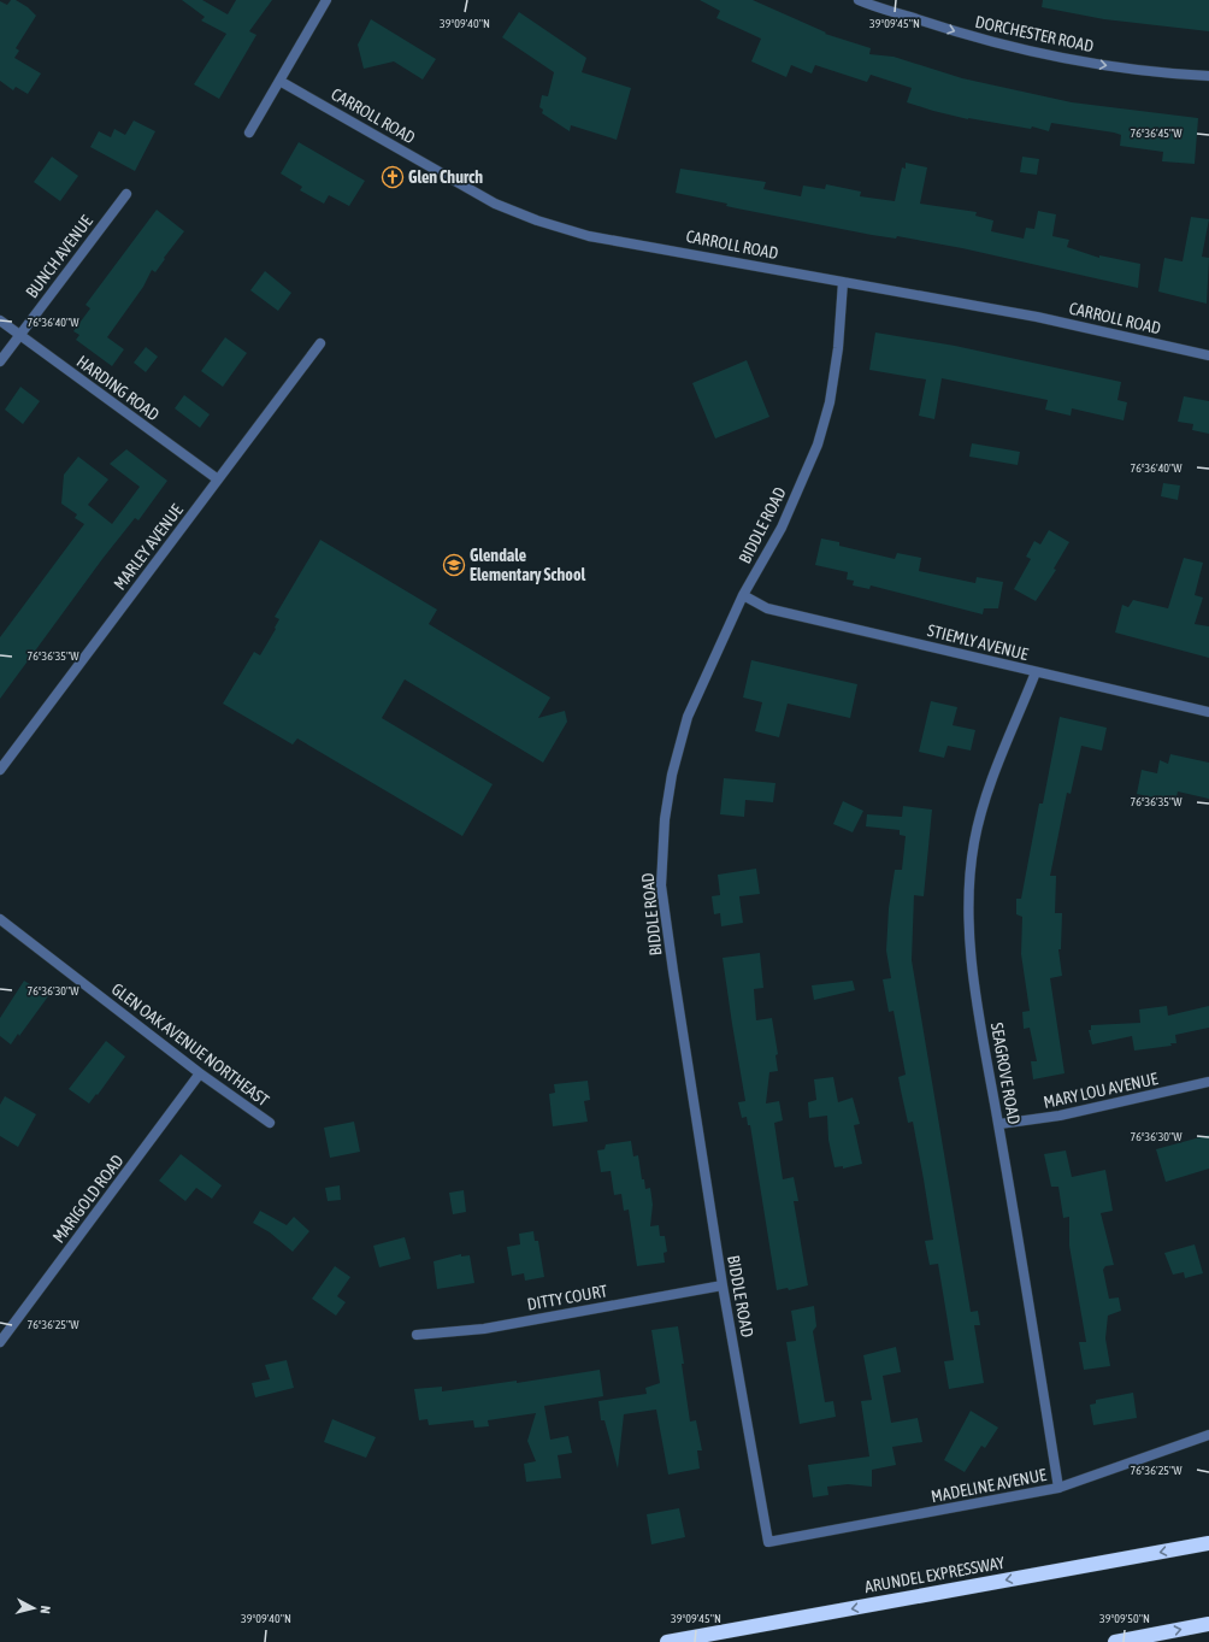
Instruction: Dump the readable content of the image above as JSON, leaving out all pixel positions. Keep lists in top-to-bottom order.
{
  "streets": {
    "highway": ["ARUNDEL EXPRESSWAY"],
    "street": [
      "DORCHESTER ROAD",
      "CARROLL ROAD",
      "BUNCH AVENUE",
      "HARDING ROAD",
      "BIDDLE ROAD",
      "MARLEY AVENUE",
      "STIEMLY AVENUE",
      "GLEN OAK AVENUE NORTHEAST",
      "SEAGROVE ROAD",
      "MARY LOU AVENUE",
      "MARIGOLD ROAD",
      "DITTY COURT",
      "MADELINE AVENUE"
    ]
  },
  "crossings": [
    ["CARROLL ROAD", "BIDDLE ROAD"],
    ["BUNCH AVENUE", "HARDING ROAD"],
    ["HARDING ROAD", "MARLEY AVENUE"],
    ["BIDDLE ROAD", "STIEMLY AVENUE"],
    ["BIDDLE ROAD", "DITTY COURT"],
    ["BIDDLE ROAD", "MADELINE AVENUE"],
    ["STIEMLY AVENUE", "SEAGROVE ROAD"],
    ["GLEN OAK AVENUE NORTHEAST", "MARIGOLD ROAD"],
    ["SEAGROVE ROAD", "MARY LOU AVENUE"],
    ["SEAGROVE ROAD", "MADELINE AVENUE"]
  ],
  "one_way": ["DORCHESTER ROAD", "ARUNDEL EXPRESSWAY"],
  "places": {
    "church": ["Glen Church"],
    "school or university": ["Glendale Elementary School"]
  },
  "north": "right",
  "coordinates": [
    "39°09'40\"N",
    "39°09'45\"N",
    "76°36'45\"W",
    "76°36'40\"W",
    "76°36'35\"W",
    "76°36'30\"W",
    "76°36'25\"W",
    "39°09'50\"N"
  ]
}
